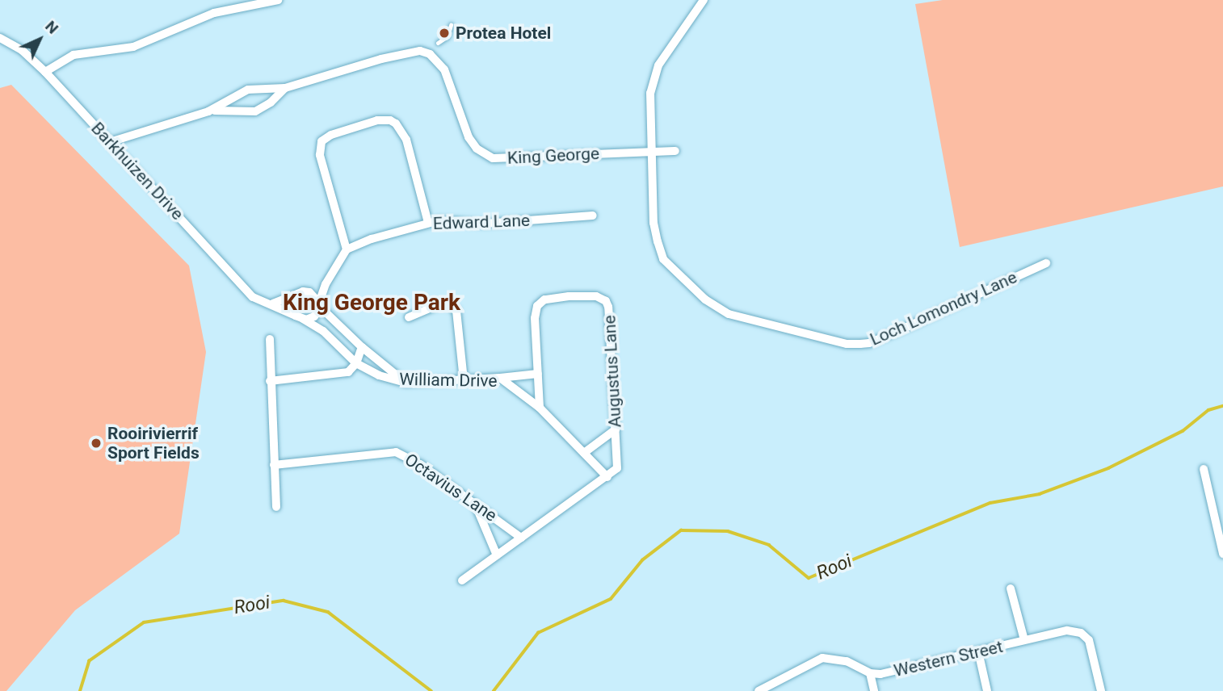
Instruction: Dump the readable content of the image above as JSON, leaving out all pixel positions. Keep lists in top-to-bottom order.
{
  "streets": {
    "street": [
      "King George",
      "Barkhuizen Drive",
      "Edward Lane",
      "Loch Lomondry Lane",
      "Augustus Lane",
      "William Drive",
      "Octavius Lane",
      "Western Street"
    ]
  },
  "crossings": [
    ["King George", "Barkhuizen Drive"],
    ["King George", "Loch Lomondry Lane"],
    ["Barkhuizen Drive", "William Drive"],
    ["Augustus Lane", "William Drive"]
  ],
  "districts": ["King George Park"],
  "water": ["Rooi"],
  "places": ["Protea Hotel", "Rooirivierrif Sport Fields"],
  "north": "top right"
}
